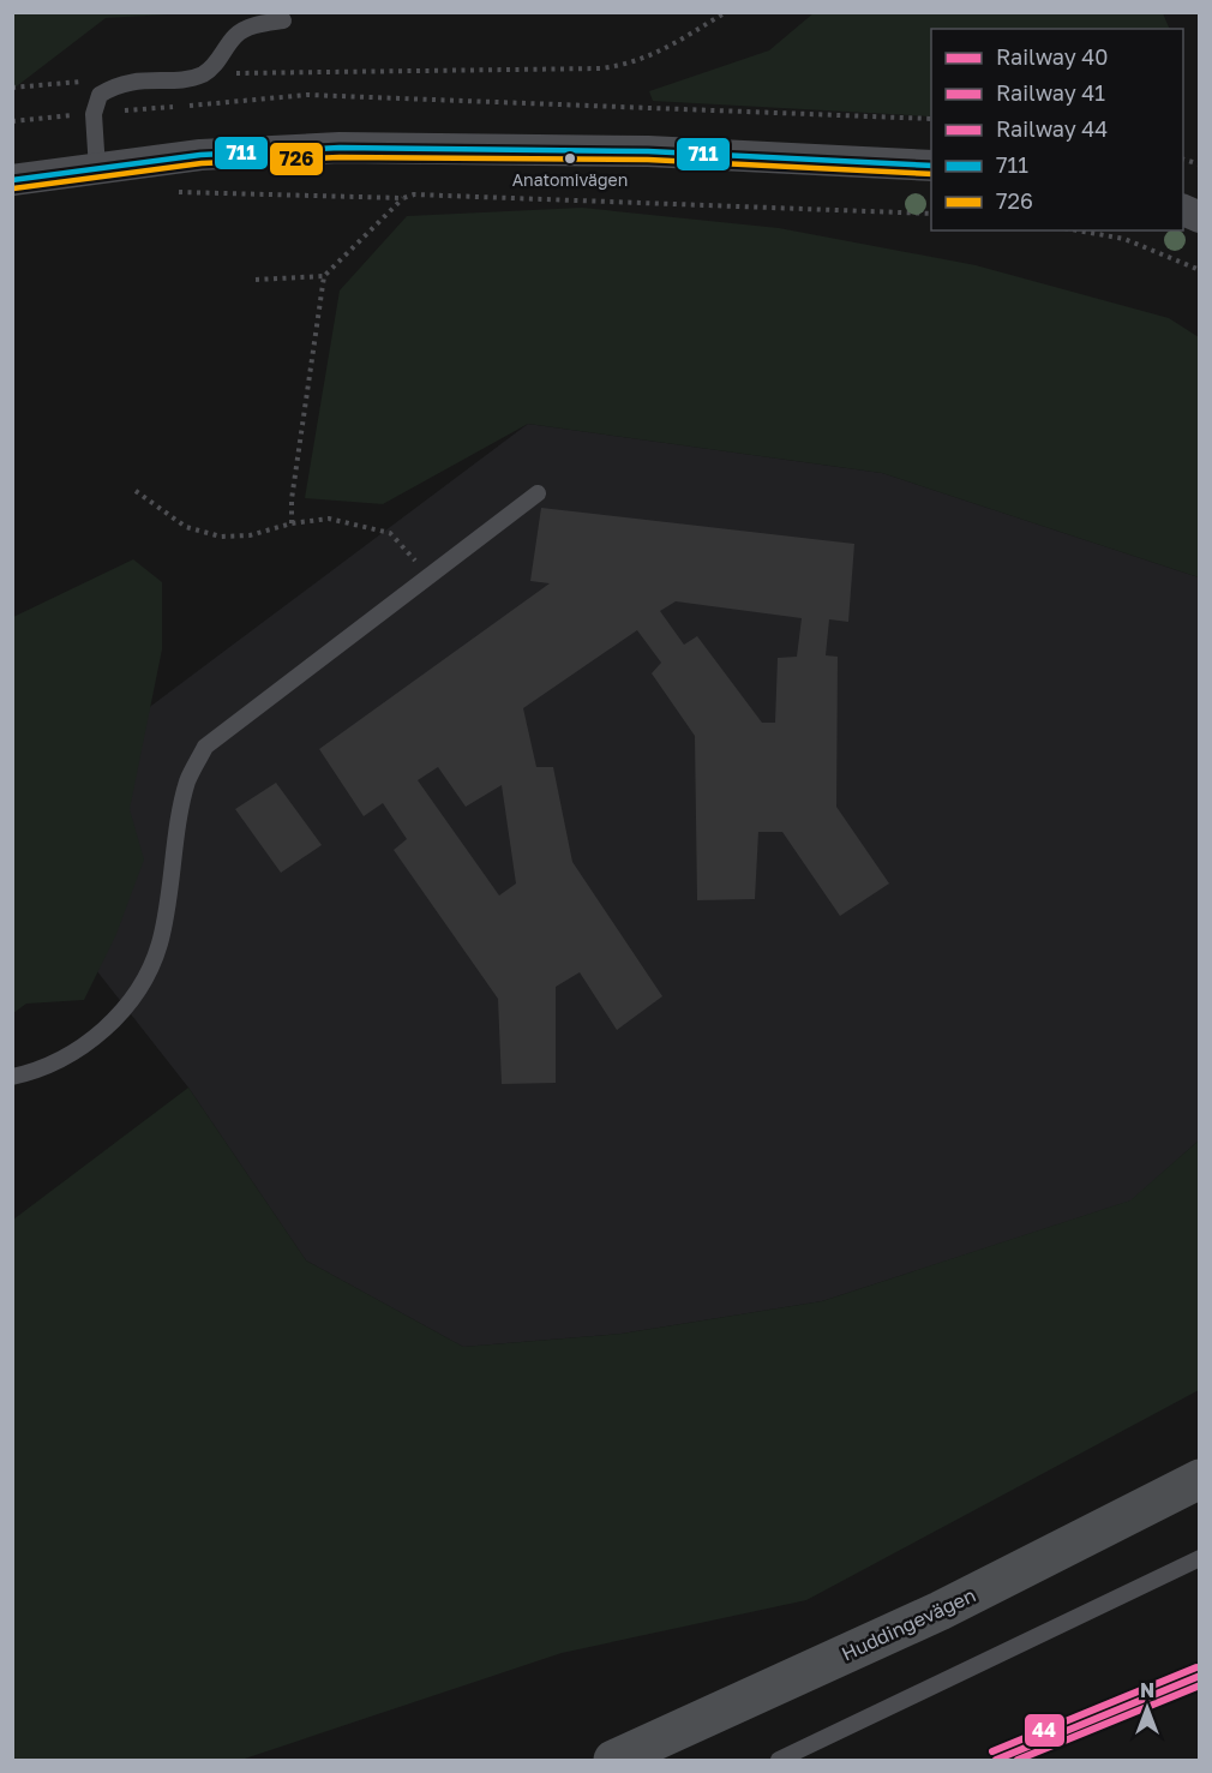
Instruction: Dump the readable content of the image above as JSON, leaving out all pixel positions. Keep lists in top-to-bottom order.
{
  "streets": {
    "main road": ["Huddingevägen"]
  },
  "places": ["Anatomivägen"],
  "lines": [
    "transit line 711",
    "transit line 726",
    "rail line 44",
    "rail line 40",
    "rail line 41"
  ],
  "legend": [
    "Railway 40",
    "Railway 41",
    "Railway 44",
    "711",
    "726"
  ],
  "north": "top"
}
